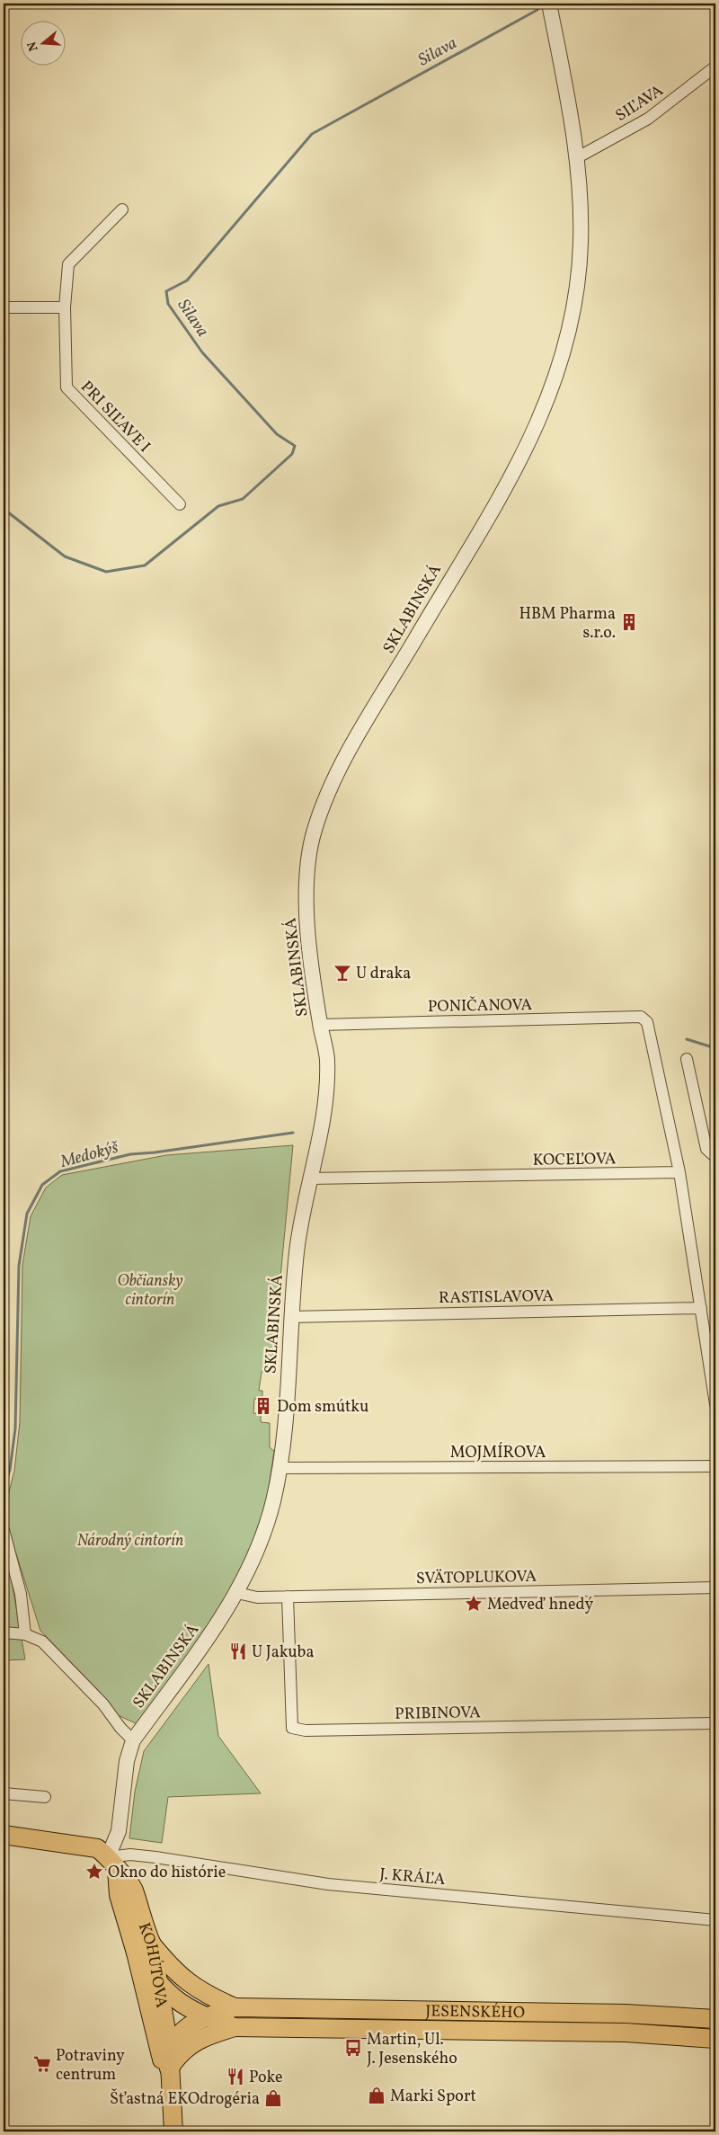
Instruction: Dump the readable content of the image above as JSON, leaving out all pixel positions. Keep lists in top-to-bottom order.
{
  "streets": {
    "main road": ["KOHÚTOVA", "JESENSKÉHO"],
    "street": [
      "SIĽAVA",
      "PRI SIĽAVE I",
      "SKLABINSKÁ",
      "PONIČANOVA",
      "KOCEĽOVA",
      "RASTISLAVOVA",
      "MOJMÍROVA",
      "SVÄTOPLUKOVA",
      "PRIBINOVA",
      "J. KRÁĽA"
    ]
  },
  "crossings": [
    ["SIĽAVA", "SKLABINSKÁ"],
    ["SKLABINSKÁ", "PONIČANOVA"],
    ["SKLABINSKÁ", "KOCEĽOVA"],
    ["SKLABINSKÁ", "RASTISLAVOVA"],
    ["SKLABINSKÁ", "MOJMÍROVA"],
    ["SKLABINSKÁ", "SVÄTOPLUKOVA"],
    ["SKLABINSKÁ", "J. KRÁĽA"],
    ["SKLABINSKÁ", "KOHÚTOVA"],
    ["PONIČANOVA", "KOCEĽOVA"],
    ["SVÄTOPLUKOVA", "PRIBINOVA"],
    ["J. KRÁĽA", "KOHÚTOVA"],
    ["KOHÚTOVA", "JESENSKÉHO"]
  ],
  "water": ["Silava", "Medokýš"],
  "parks": ["Občiansky cintorín", "Národný cintorín"],
  "places": {
    "building": ["HBM Pharma s.r.o.", "Dom smútku"],
    "bar": ["U draka"],
    "place": ["Medveď hnedý", "Okno do histórie"],
    "restaurant": ["U Jakuba", "Poke"],
    "bus stop": ["Martin, Ul. J. Jesenského"],
    "supermarket": ["Potraviny centrum"],
    "shop": ["Marki Sport", "Šťastná EKOdrogéria"]
  },
  "north": "left"
}
